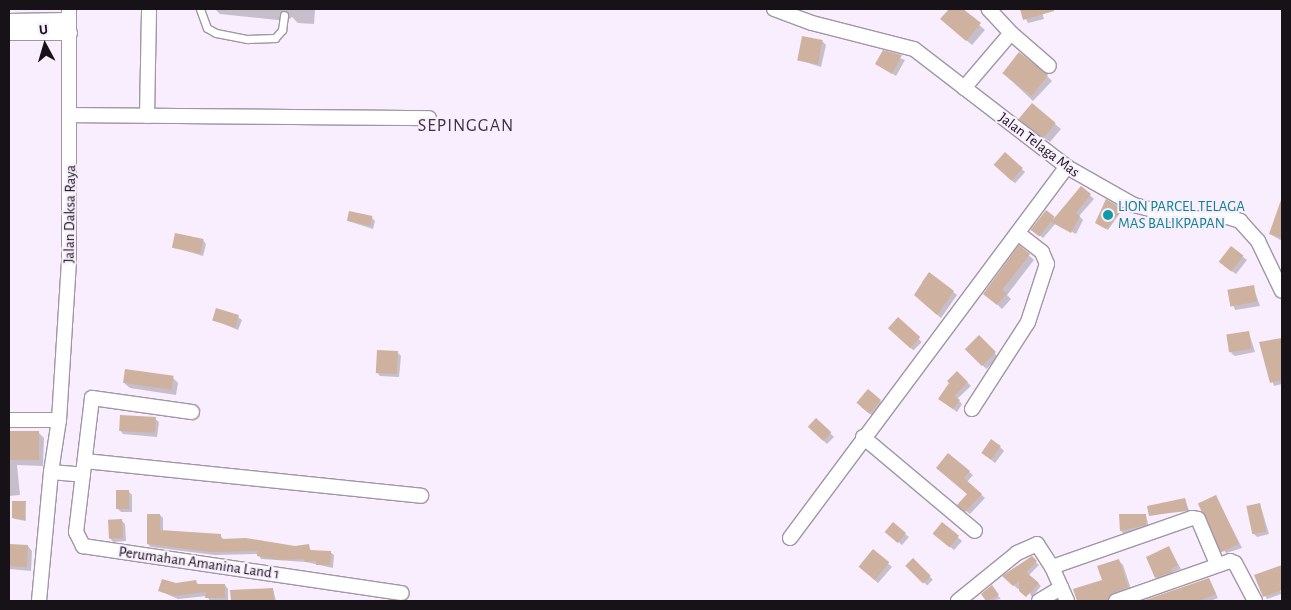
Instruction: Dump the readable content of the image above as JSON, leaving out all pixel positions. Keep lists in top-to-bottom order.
{
  "streets": {
    "street": ["Jalan Telaga Mas", "Jalan Daksa Raya", "Perumahan Amanina Land 1"]
  },
  "districts": ["SEPINGGAN"],
  "places": ["LION PARCEL TELAGA MAS BALIKPAPAN"],
  "north": "top"
}
